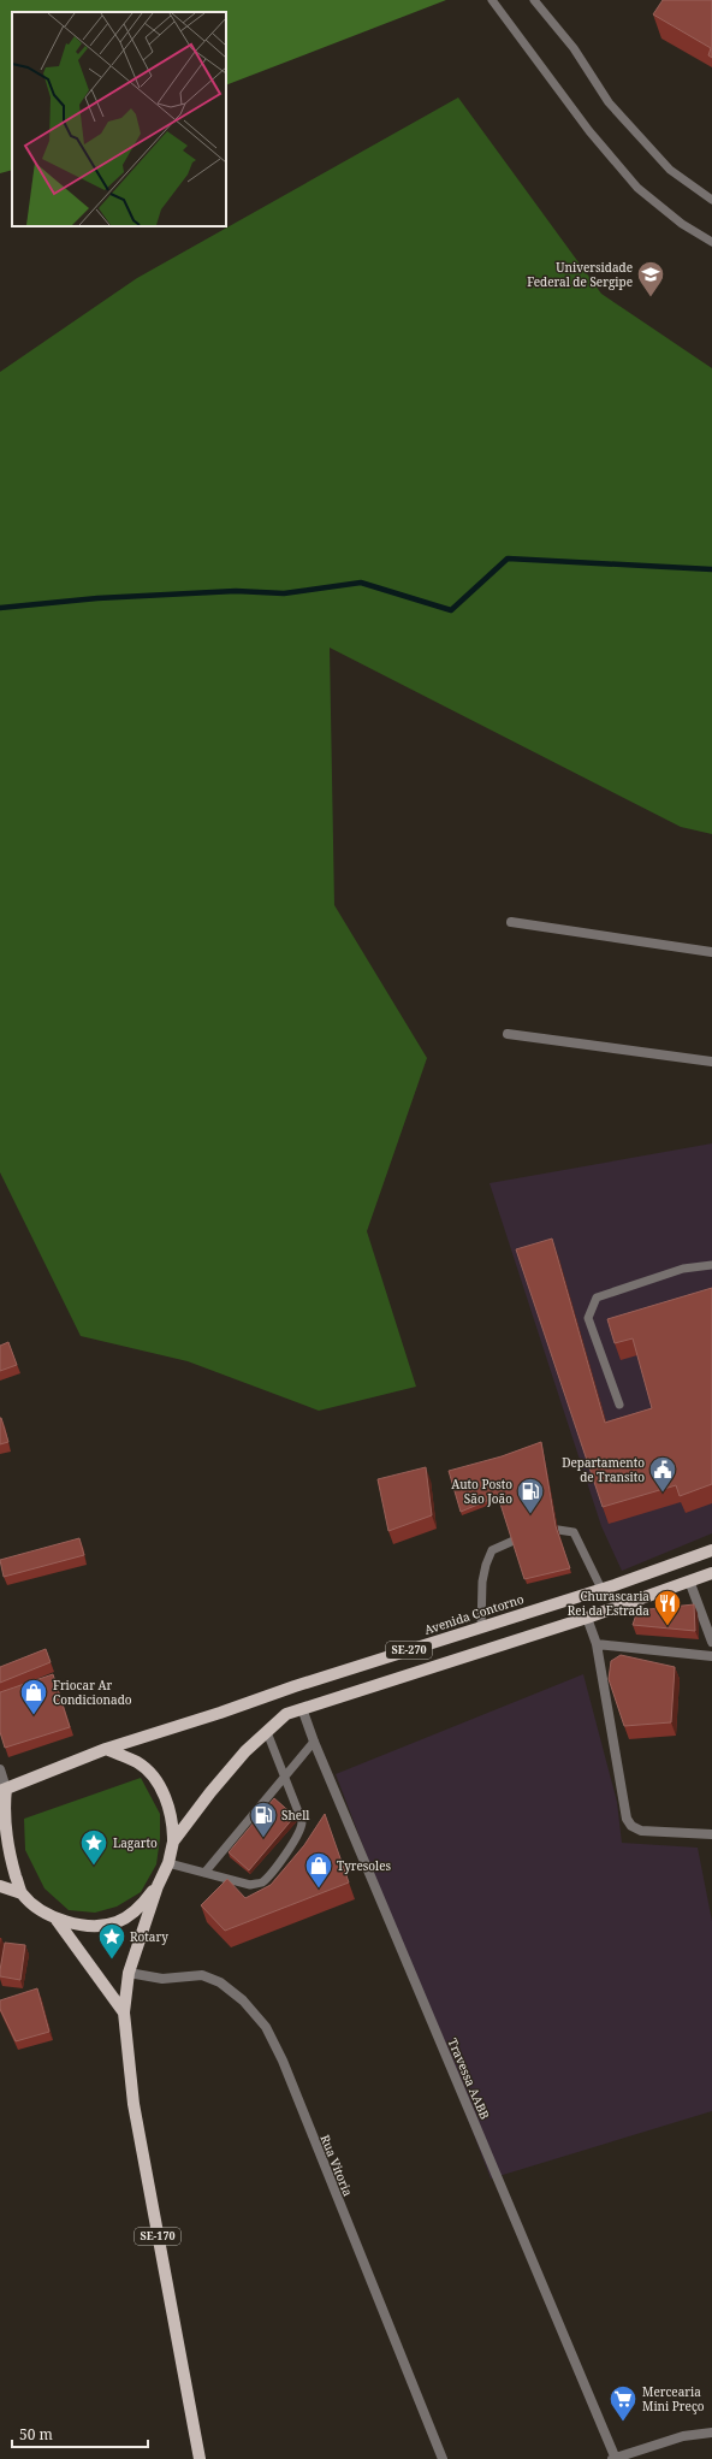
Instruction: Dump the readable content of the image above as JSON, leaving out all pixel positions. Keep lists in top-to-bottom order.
{
  "streets": {
    "main road": ["Avenida Contorno", "SE-270", "SE-170"],
    "street": ["Travessa AABB", "Rua Vitoria"]
  },
  "crossings": [
    ["Avenida Contorno", "SE-270"],
    ["SE-270", "Travessa AABB"]
  ],
  "places": {
    "school or university": ["Universidade Federal de Sergipe"],
    "public building": ["Departamento de Transito"],
    "fuel station": ["Auto Posto São João", "Shell"],
    "restaurant": ["Churascaria Rei da Estrada"],
    "shop": ["Friocar Ar Condicionado", "Tyresoles"],
    "place": ["Lagarto", "Rotary"],
    "supermarket": ["Mercearia Mini Preço"]
  },
  "scale_bar": "50 m"
}
